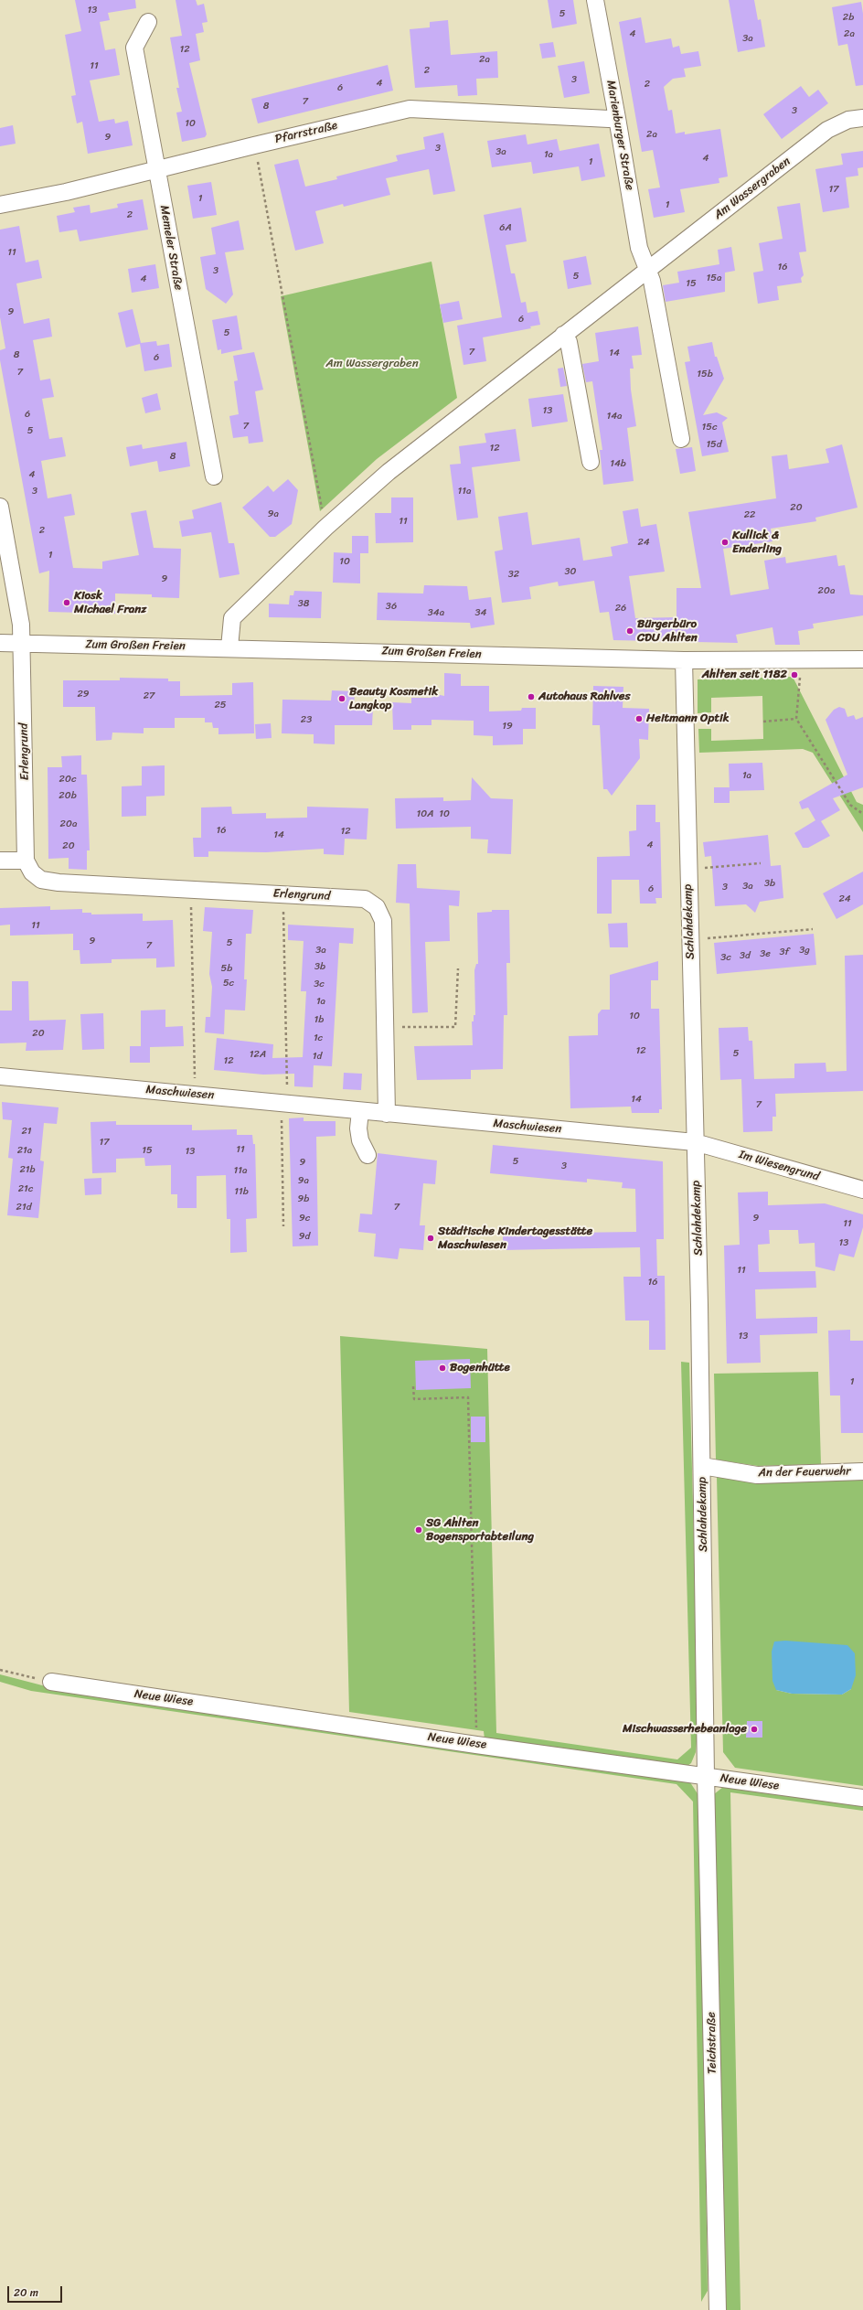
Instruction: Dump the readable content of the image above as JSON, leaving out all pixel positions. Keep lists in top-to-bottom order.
{
  "streets": {
    "street": [
      "Pfarrstraße",
      "Marienburger Straße",
      "Am Wassergraben",
      "Memeler Straße",
      "Zum Großen Freien",
      "Erlengrund",
      "Schlahdekamp",
      "Maschwiesen",
      "Im Wiesengrund",
      "An der Feuerwehr",
      "Neue Wiese",
      "Teichstraße"
    ]
  },
  "crossings": [
    ["Pfarrstraße", "Marienburger Straße"],
    ["Pfarrstraße", "Memeler Straße"],
    ["Marienburger Straße", "Am Wassergraben"],
    ["Am Wassergraben", "Zum Großen Freien"],
    ["Zum Großen Freien", "Erlengrund"],
    ["Zum Großen Freien", "Schlahdekamp"],
    ["Erlengrund", "Maschwiesen"],
    ["Schlahdekamp", "Maschwiesen"],
    ["Schlahdekamp", "Im Wiesengrund"],
    ["Schlahdekamp", "An der Feuerwehr"],
    ["Schlahdekamp", "Neue Wiese"],
    ["Schlahdekamp", "Teichstraße"],
    ["Maschwiesen", "Im Wiesengrund"],
    ["Neue Wiese", "Teichstraße"]
  ],
  "parks": ["Am Wassergraben"],
  "places": [
    "Kullick & Enderling",
    "Kiosk Michael Franz",
    "Bürgerbüro CDU Ahlten",
    "Ahlten seit 1182",
    "Autohaus Rahlves",
    "Beauty Kosmetik Langkop",
    "Heitmann Optik",
    "Städtische Kindertagesstätte Maschwiesen",
    "Bogenhütte",
    "SG Ahlten Bogensportabteilung",
    "Mischwasserhebeanlage"
  ],
  "house_numbers": [
    "13",
    "5",
    "2b",
    "4",
    "2a",
    "3a",
    "12",
    "2a",
    "11",
    "2",
    "3",
    "4",
    "2",
    "6",
    "7",
    "8",
    "3",
    "10",
    "2a",
    "9",
    "3",
    "3a",
    "1a",
    "4",
    "1",
    "17",
    "1",
    "1",
    "2",
    "6A",
    "11",
    "16",
    "3",
    "5",
    "15a",
    "4",
    "15",
    "9",
    "6",
    "5",
    "7",
    "14",
    "8",
    "6",
    "7",
    "15b",
    "13",
    "6",
    "14a",
    "7",
    "15c",
    "5",
    "15d",
    "12",
    "8",
    "14b",
    "4",
    "3",
    "11a",
    "20",
    "9a",
    "22",
    "11",
    "2",
    "24",
    "1",
    "10",
    "30",
    "32",
    "9",
    "20a",
    "38",
    "36",
    "26",
    "34a",
    "34",
    "29",
    "27",
    "25",
    "23",
    "19",
    "1a",
    "20c",
    "20b",
    "10A",
    "10",
    "20a",
    "16",
    "12",
    "14",
    "4",
    "20",
    "3b",
    "3a",
    "3",
    "6",
    "24",
    "11",
    "9",
    "5",
    "7",
    "3a",
    "3g",
    "3f",
    "3e",
    "3d",
    "3c",
    "3b",
    "5b",
    "5c",
    "3c",
    "1a",
    "10",
    "1b",
    "20",
    "1c",
    "12",
    "5",
    "12A",
    "1d",
    "12",
    "14",
    "7",
    "21",
    "17",
    "11",
    "21a",
    "15",
    "13",
    "5",
    "9",
    "3",
    "21b",
    "11a",
    "9a",
    "21c",
    "11b",
    "9b",
    "21d",
    "7",
    "9c",
    "9",
    "11",
    "9d",
    "13",
    "11",
    "16",
    "13",
    "1"
  ],
  "scale_bar": "20 m"
}
